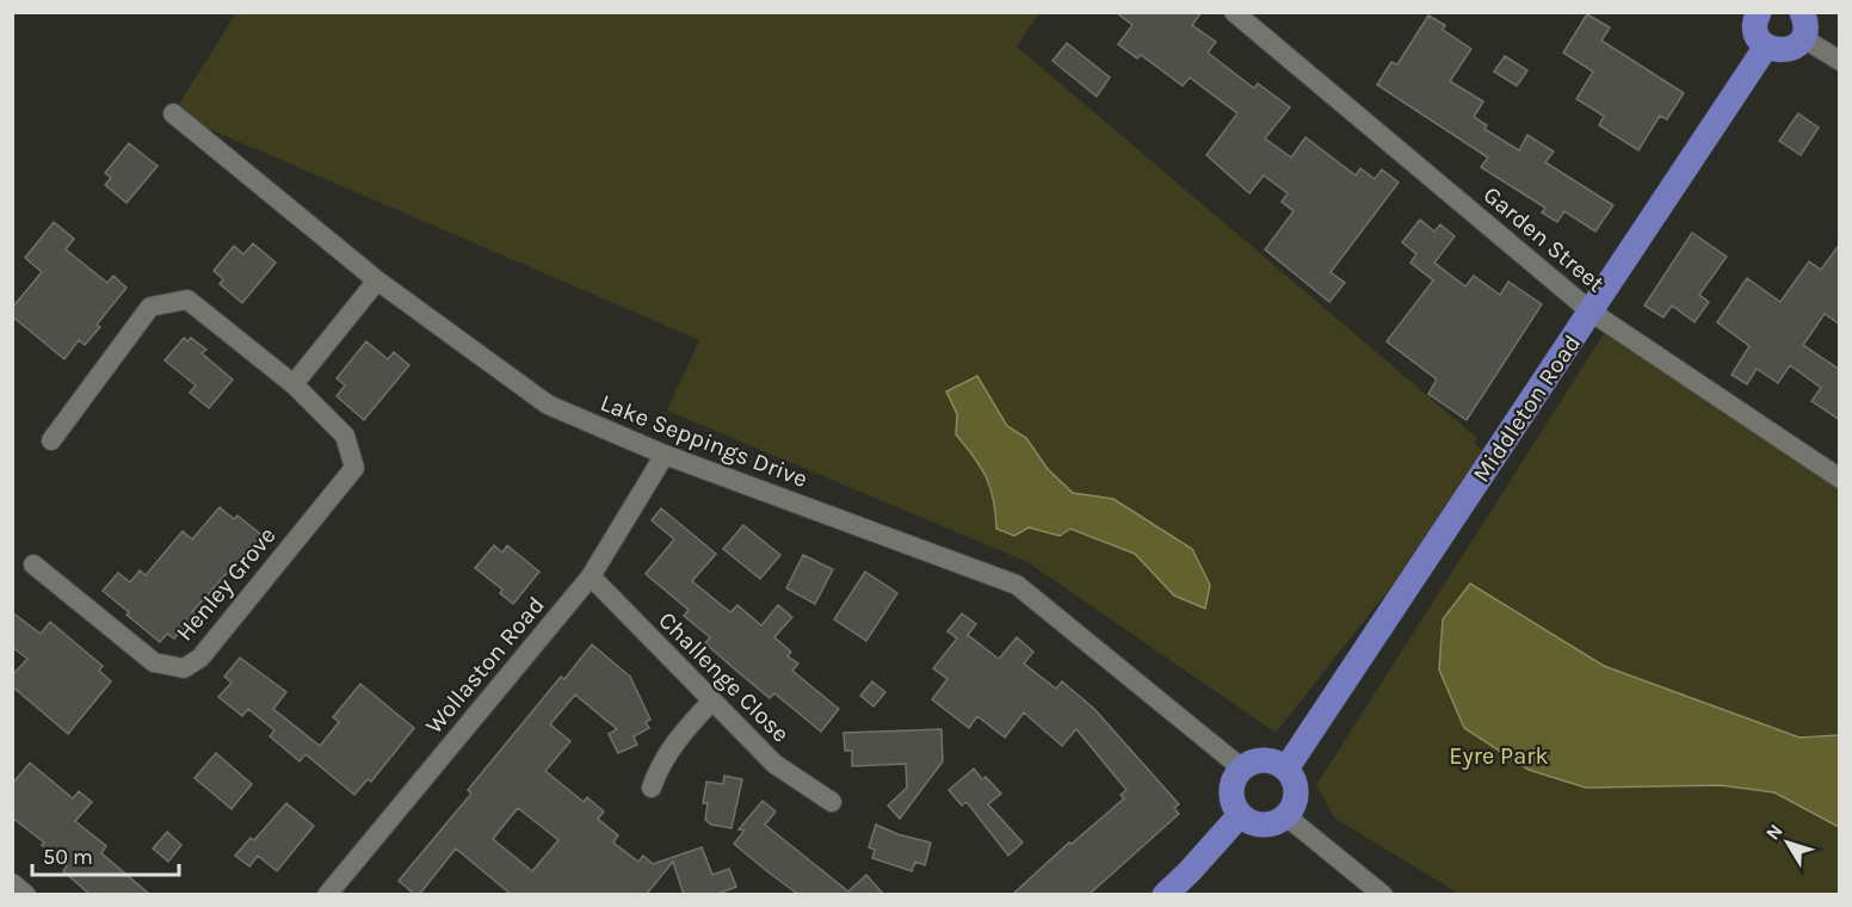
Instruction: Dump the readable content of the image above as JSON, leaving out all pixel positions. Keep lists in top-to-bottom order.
{
  "streets": {
    "main road": ["Middleton Road"],
    "street": [
      "Garden Street",
      "Lake Seppings Drive",
      "Henley Grove",
      "Wollaston Road",
      "Challenge Close"
    ]
  },
  "crossings": [
    ["Garden Street", "Middleton Road"],
    ["Middleton Road", "Lake Seppings Drive"],
    ["Lake Seppings Drive", "Wollaston Road"],
    ["Wollaston Road", "Challenge Close"]
  ],
  "parks": ["Eyre Park"],
  "scale_bar": "50 m",
  "north": "top left"
}
